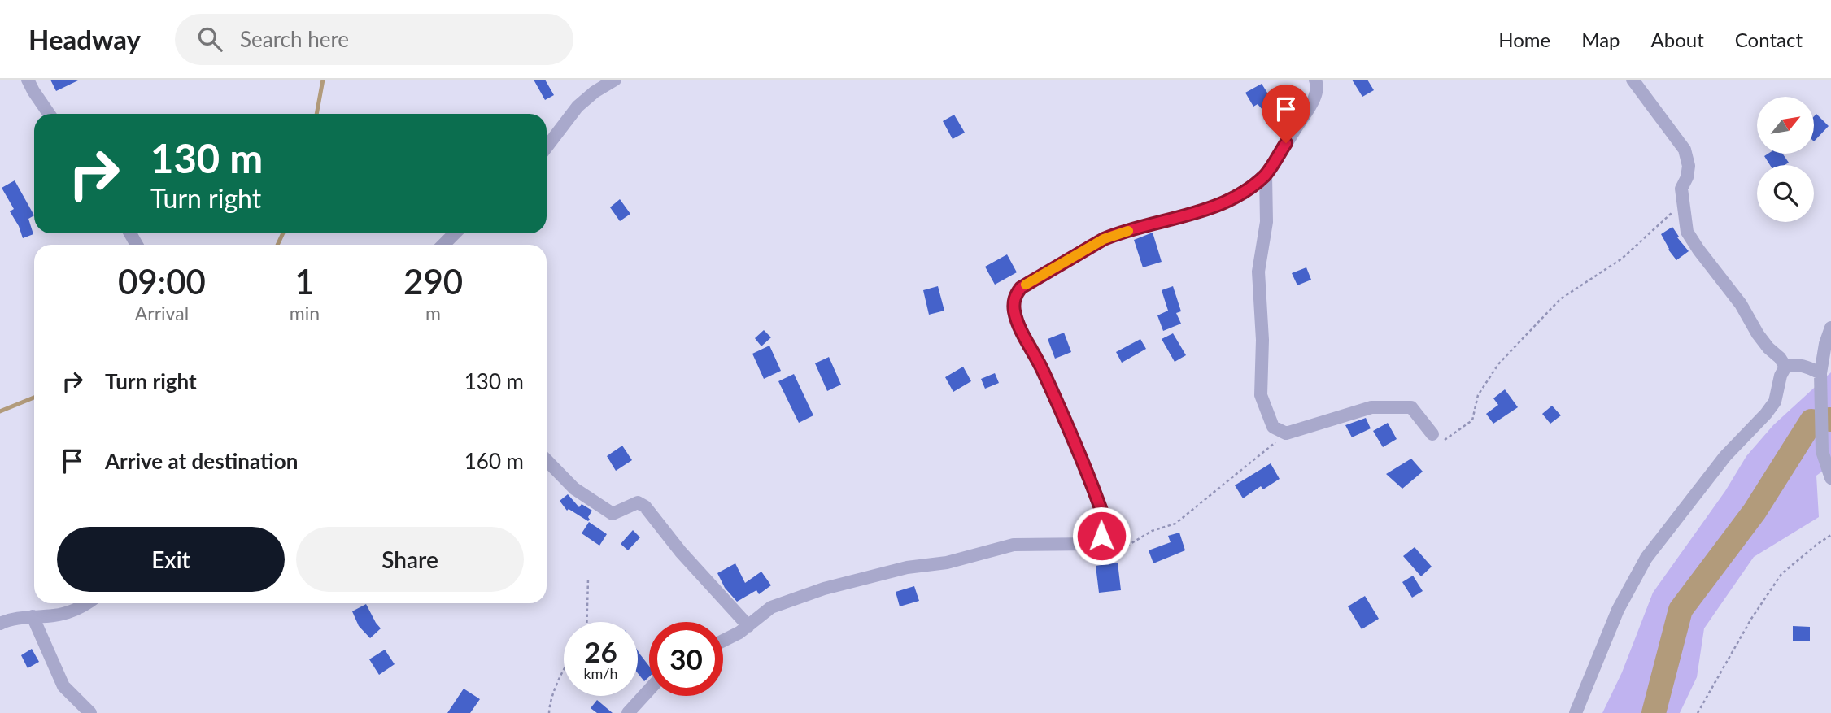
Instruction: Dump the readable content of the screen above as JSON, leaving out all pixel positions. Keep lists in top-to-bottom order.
{
  "north": "top right",
  "page": {
    "header": "Headway",
    "search": "Search here",
    "nav": [
      "Home",
      "Map",
      "About",
      "Contact"
    ],
    "turn": ["130 m", "Turn right"],
    "eta": [
      "09:00",
      "Arrival",
      "1",
      "min",
      "290",
      "m"
    ],
    "list": [
      {
        "name": "Turn right",
        "value": "130 m"
      },
      {
        "name": "Arrive at destination",
        "value": "160 m"
      }
    ],
    "buttons": ["Exit", "Share"],
    "speed": "26 km/h",
    "limit": "30"
  }
}
